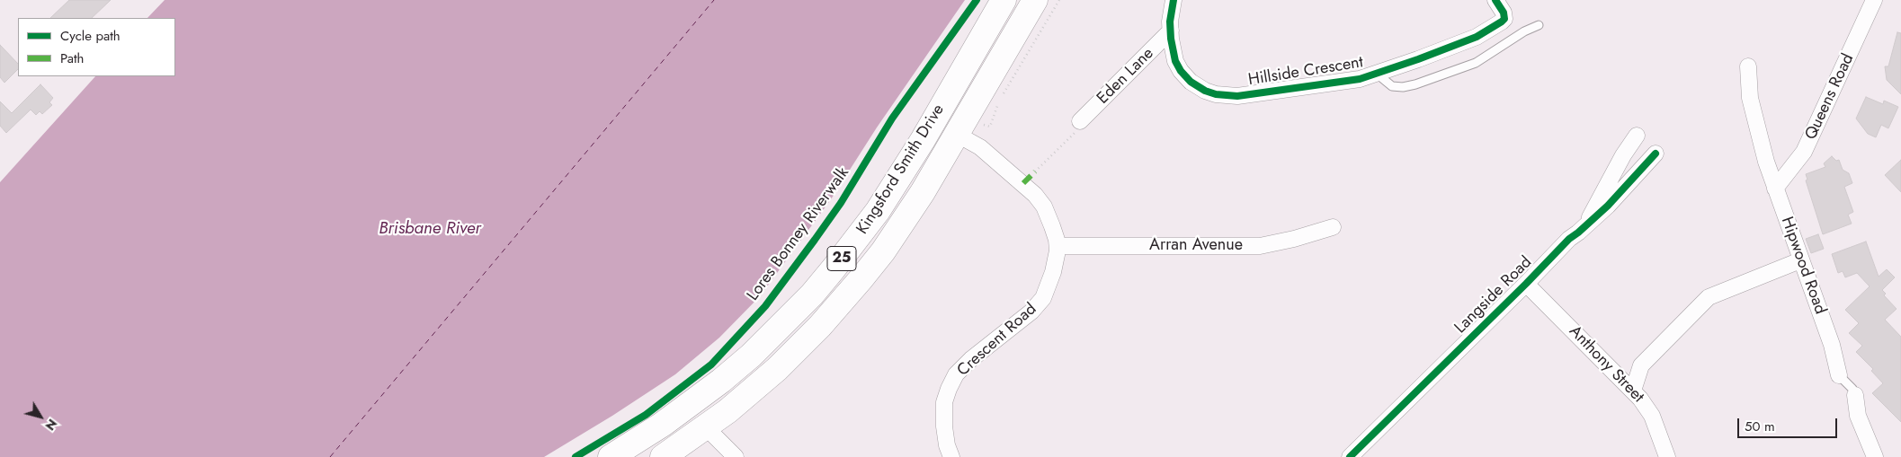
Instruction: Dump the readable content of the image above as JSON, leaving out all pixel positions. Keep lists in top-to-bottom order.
{
  "streets": {
    "highway": ["Kingsford Smith Drive", "25"],
    "street": [
      "Hillside Crescent",
      "Eden Lane",
      "Queens Road",
      "Arran Avenue",
      "Hipwood Road",
      "Langside Road",
      "Crescent Road",
      "Anthony Street"
    ],
    "cycle path": ["Lores Bonney Riverwalk"]
  },
  "crossings": [
    ["Hillside Crescent", "Eden Lane"],
    ["Queens Road", "Hipwood Road"],
    ["Kingsford Smith Drive", "Crescent Road"],
    ["Arran Avenue", "Crescent Road"],
    ["Langside Road", "Anthony Street"]
  ],
  "water": ["Brisbane River"],
  "legend": ["Cycle path", "Path"],
  "scale_bar": "50 m",
  "north": "bottom right"
}
